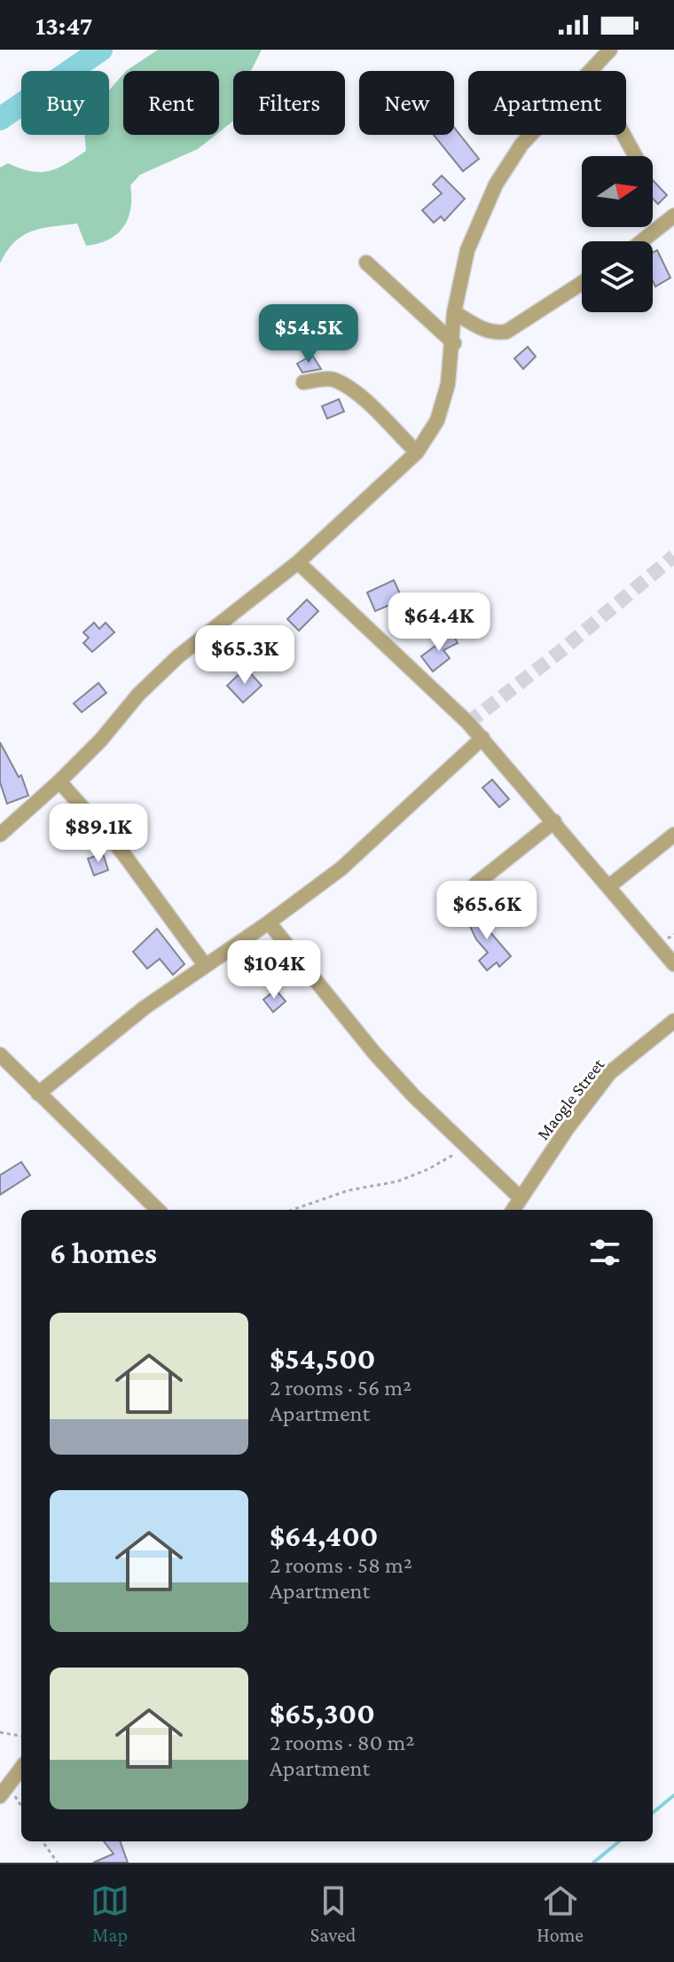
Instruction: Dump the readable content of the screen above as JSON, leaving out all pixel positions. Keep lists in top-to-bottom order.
{
  "streets": {
    "street": ["Maogle Street"]
  },
  "north": "right",
  "page": {
    "status": "13:47",
    "chip": [
      "Buy",
      "Rent",
      "Filters",
      "New",
      "Apartment"
    ],
    "price": [
      "$54.5K",
      "$64.4K",
      "$65.3K",
      "$89.1K",
      "$65.6K",
      "$104K"
    ],
    "heading": "6 homes",
    "list": [
      {
        "name": "$54,500",
        "note": "2 rooms · 56 m² · Apartment"
      },
      {
        "name": "$64,400",
        "note": "2 rooms · 58 m² · Apartment"
      },
      {
        "name": "$65,300",
        "note": "2 rooms · 80 m² · Apartment"
      }
    ],
    "tabs": ["Map", "Saved", "Home"]
  }
}
